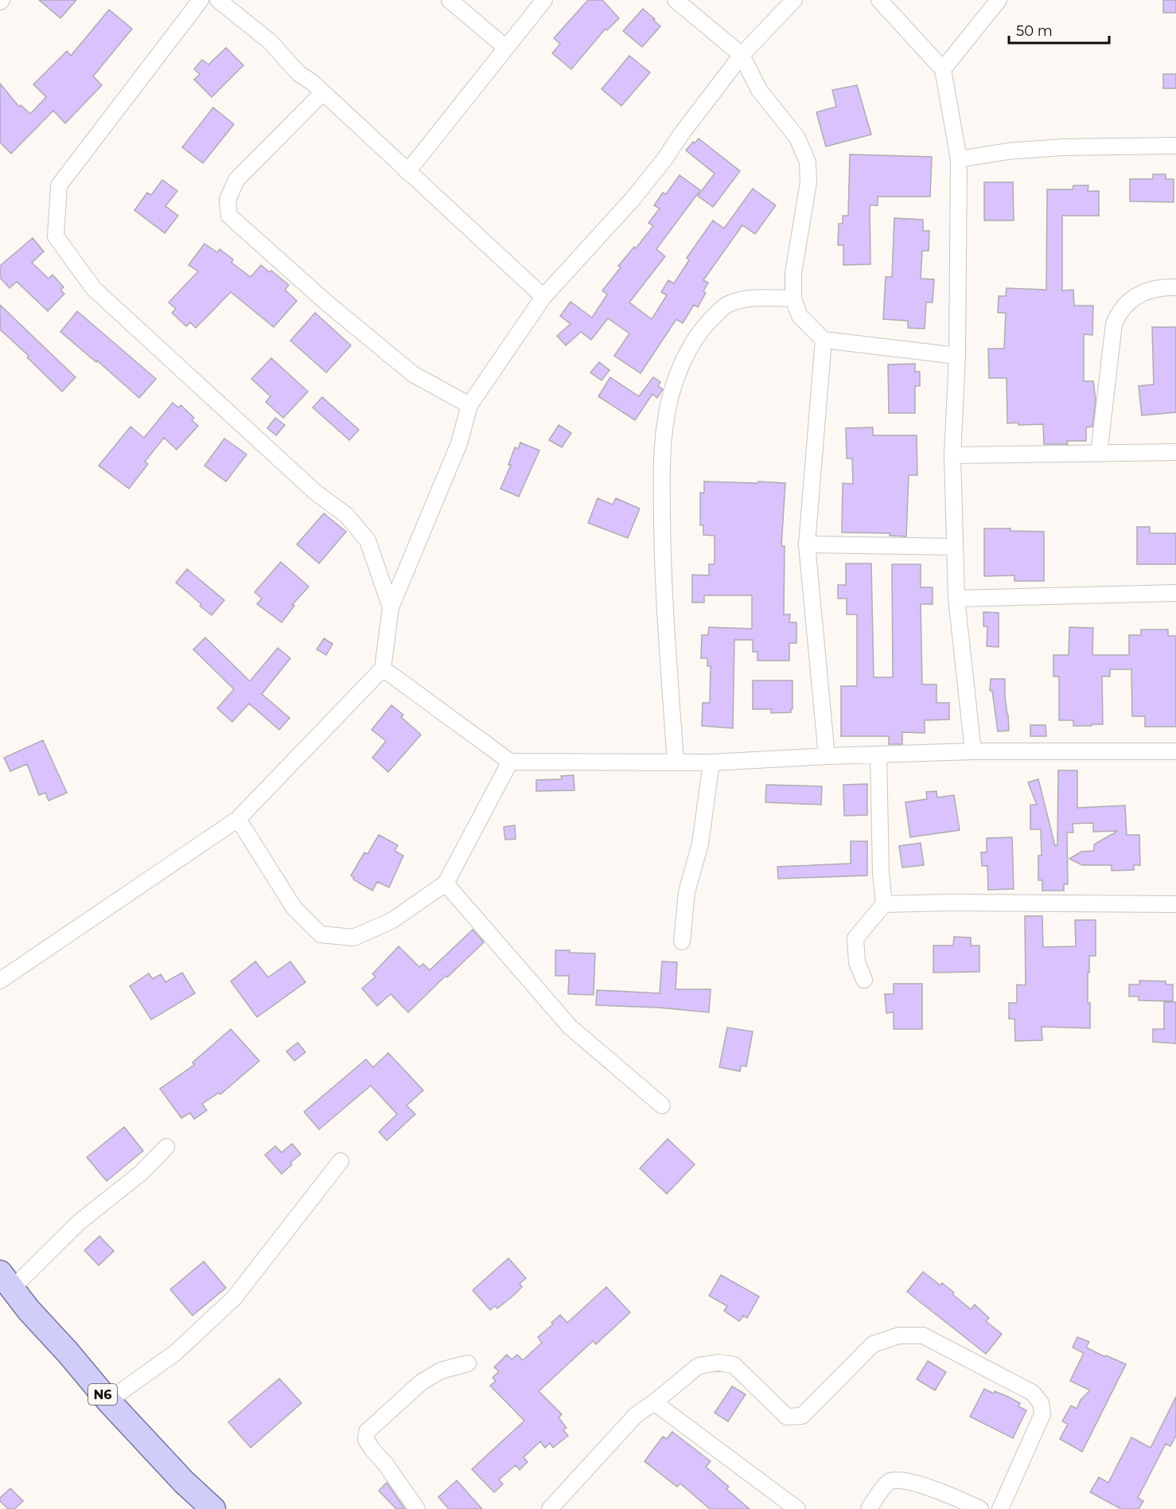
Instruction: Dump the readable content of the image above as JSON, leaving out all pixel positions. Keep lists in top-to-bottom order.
{
  "streets": {
    "main road": ["N6"]
  },
  "scale_bar": "50 m"
}
